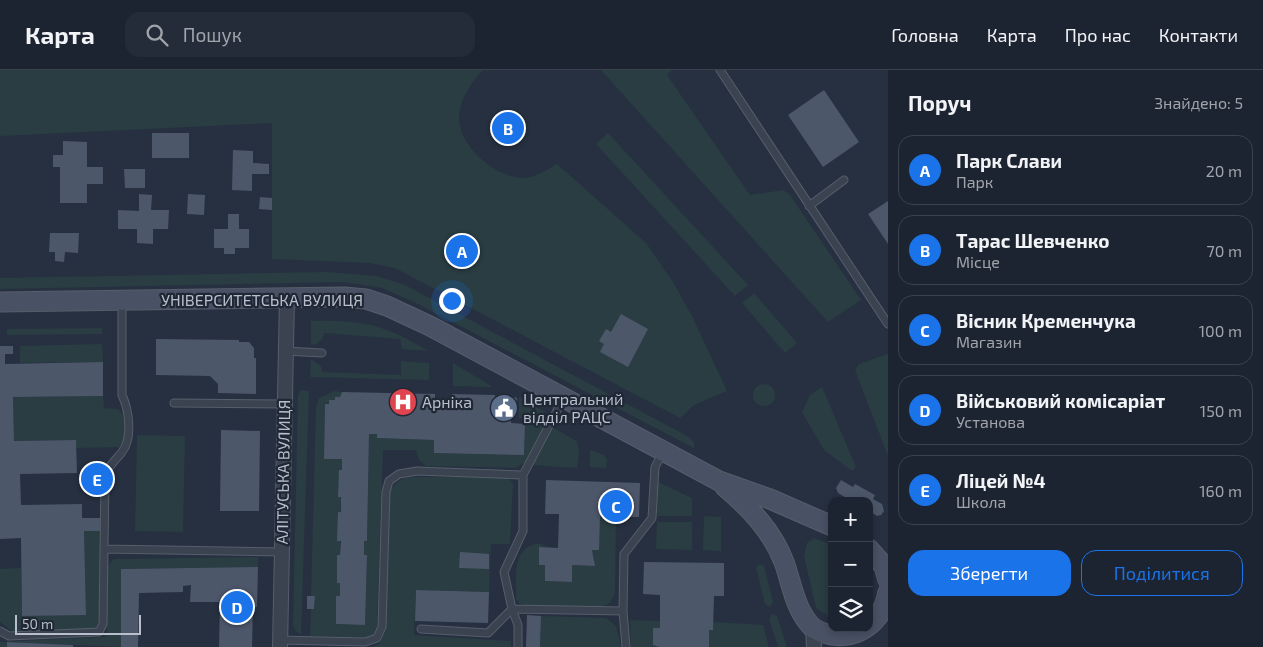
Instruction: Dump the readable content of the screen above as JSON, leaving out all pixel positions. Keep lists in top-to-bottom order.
{
  "streets": {
    "street": ["УНІВЕРСИТЕТСЬКА ВУЛИЦЯ", "АЛІТУСЬКА ВУЛИЦЯ"]
  },
  "crossings": [
    ["УНІВЕРСИТЕТСЬКА ВУЛИЦЯ", "АЛІТУСЬКА ВУЛИЦЯ"]
  ],
  "places": {
    "hospital": ["Арніка"],
    "public building": ["Центральний відділ РАЦС"]
  },
  "scale_bar": "50 m",
  "page": {
    "header": "Карта",
    "search": "Пошук",
    "nav": [
      "Головна",
      "Карта",
      "Про нас",
      "Контакти"
    ],
    "heading": ["Поруч", "Знайдено: 5"],
    "pins": [
      "B",
      "A",
      "E",
      "C",
      "D"
    ],
    "list": [
      {
        "mark": "A",
        "name": "Парк Слави",
        "note": "Парк",
        "value": "20 m"
      },
      {
        "mark": "B",
        "name": "Тарас Шевченко",
        "note": "Місце",
        "value": "70 m"
      },
      {
        "mark": "C",
        "name": "Вісник Кременчука",
        "note": "Магазин",
        "value": "100 m"
      },
      {
        "mark": "D",
        "name": "Військовий комісаріат",
        "note": "Установа",
        "value": "150 m"
      },
      {
        "mark": "E",
        "name": "Ліцей №4",
        "note": "Школа",
        "value": "160 m"
      }
    ],
    "map_buttons": ["+", "−"],
    "buttons": ["Зберегти", "Поділитися"],
    "scale": "50 m"
  }
}
